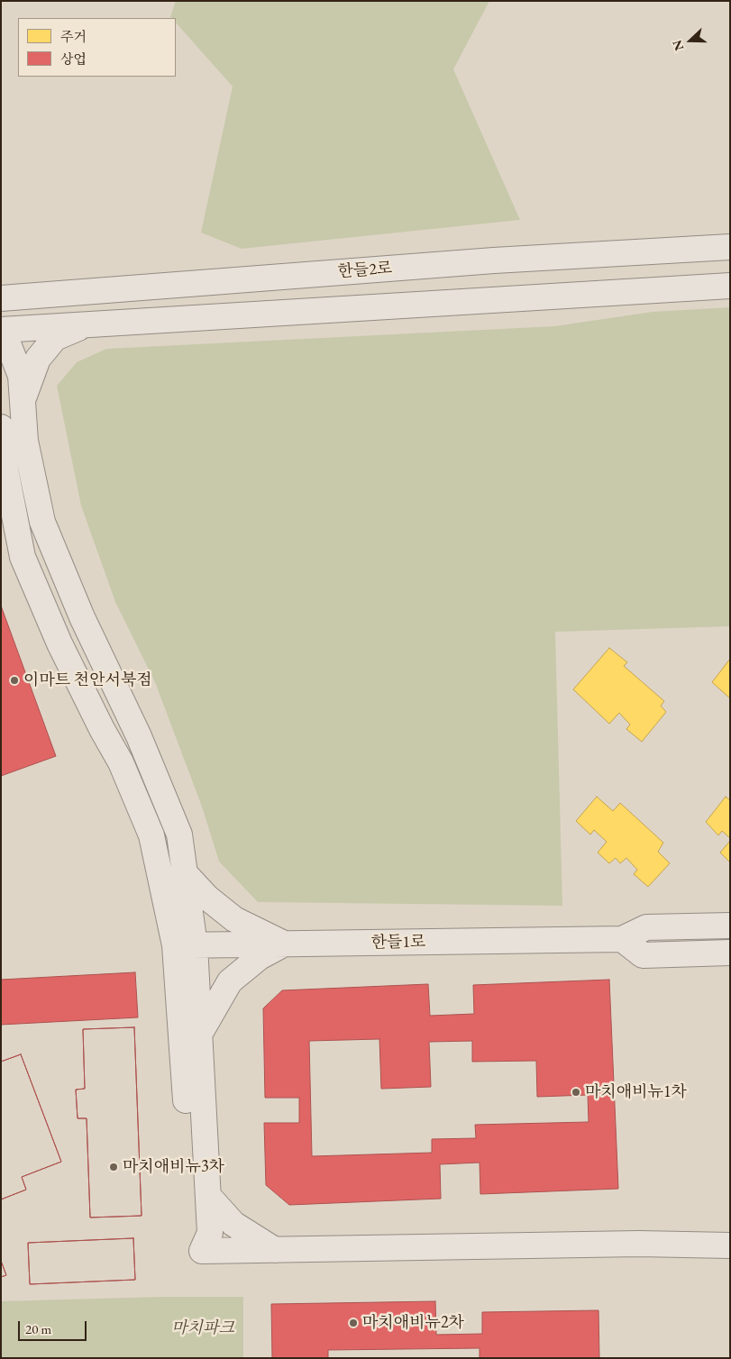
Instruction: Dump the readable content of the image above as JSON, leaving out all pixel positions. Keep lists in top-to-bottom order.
{
  "streets": {
    "street": ["한들2로", "한들1로"]
  },
  "parks": ["마치파크"],
  "places": [
    "이마트 천안서북점",
    "마치애비뉴1차",
    "마치애비뉴3차",
    "마치애비뉴2차"
  ],
  "legend": ["주거", "상업"],
  "scale_bar": "20 m",
  "north": "left"
}
